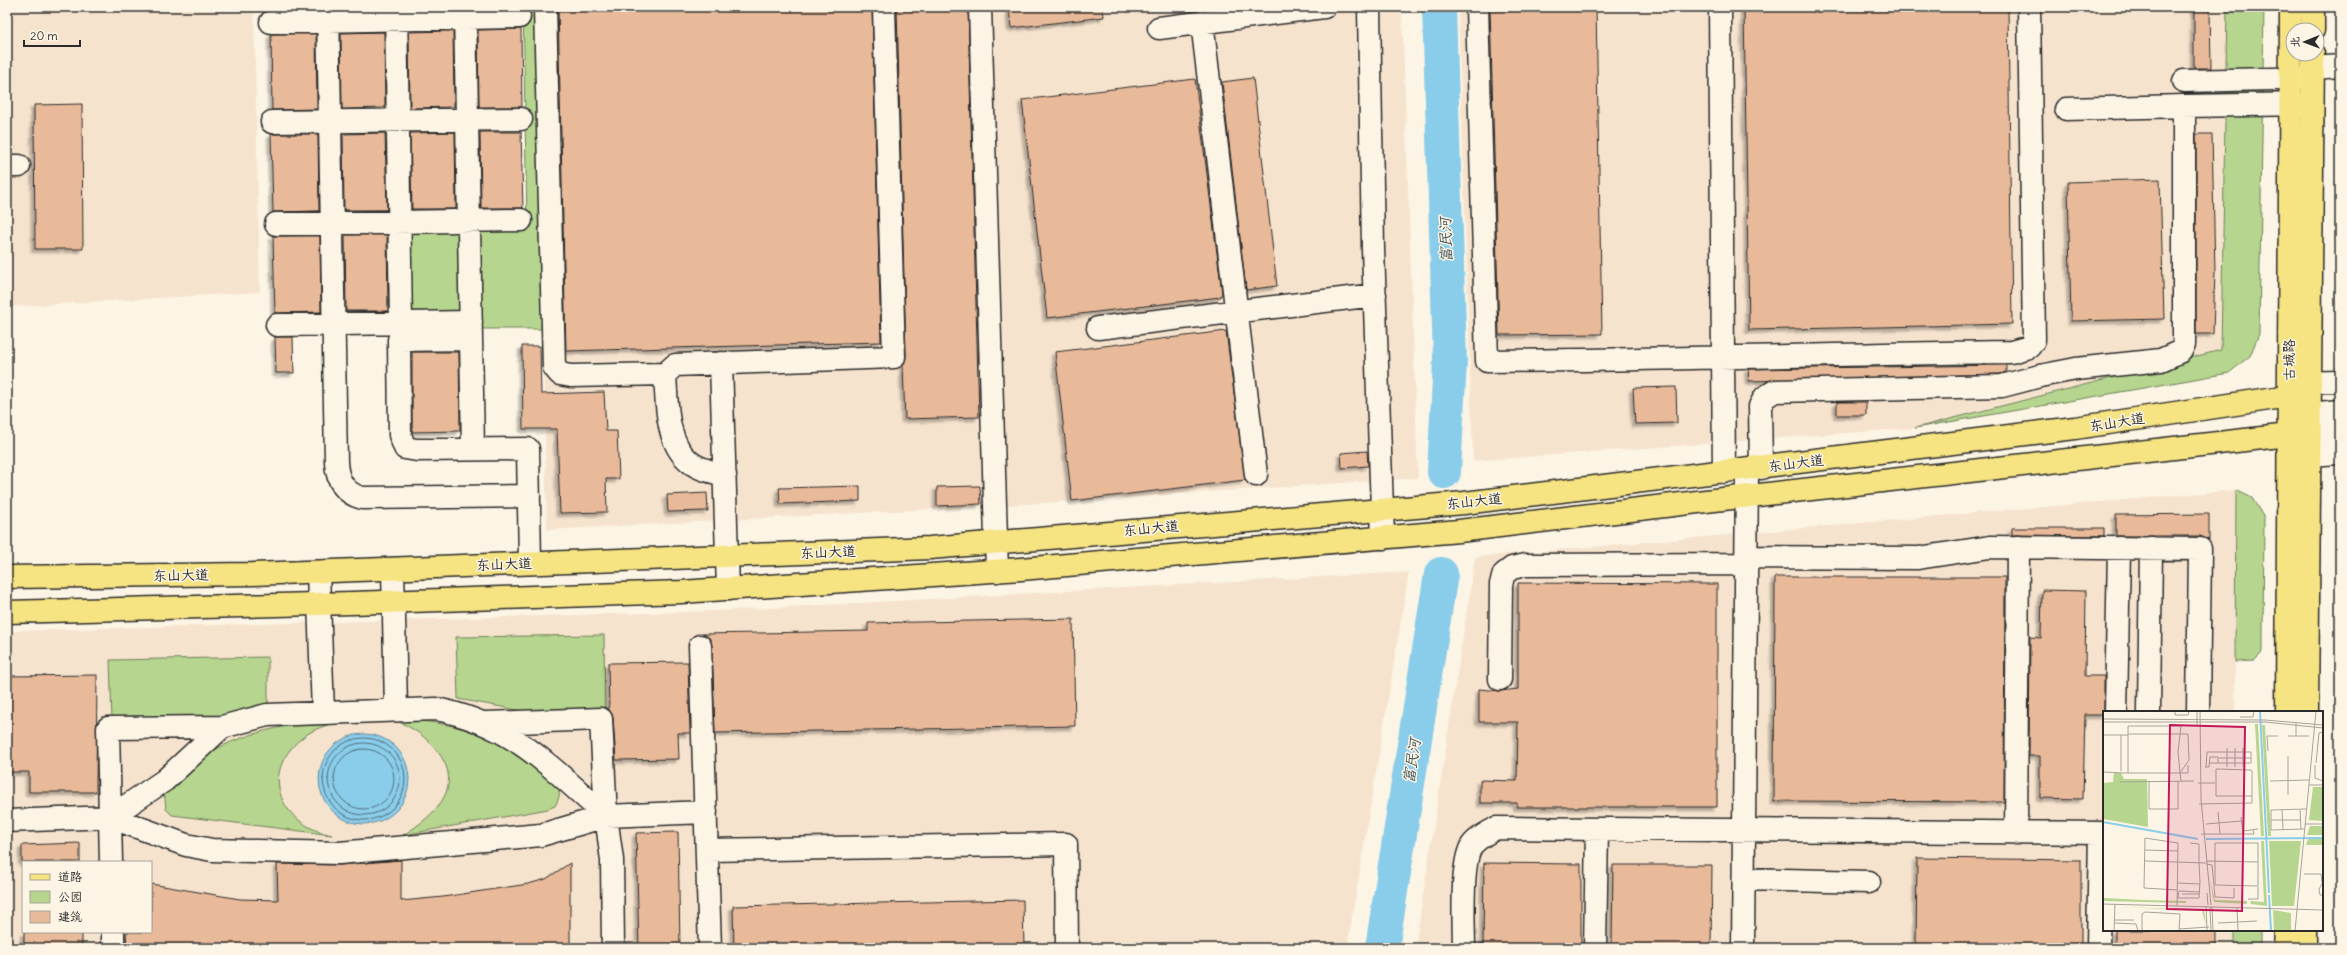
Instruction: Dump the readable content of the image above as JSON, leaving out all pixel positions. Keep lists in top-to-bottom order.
{
  "streets": {
    "main road": ["古城路", "东山大道"]
  },
  "crossings": [
    ["古城路", "东山大道"]
  ],
  "water": ["富民河"],
  "legend": ["道路", "公园", "建筑"],
  "scale_bar": "20 m",
  "north": "left"
}
